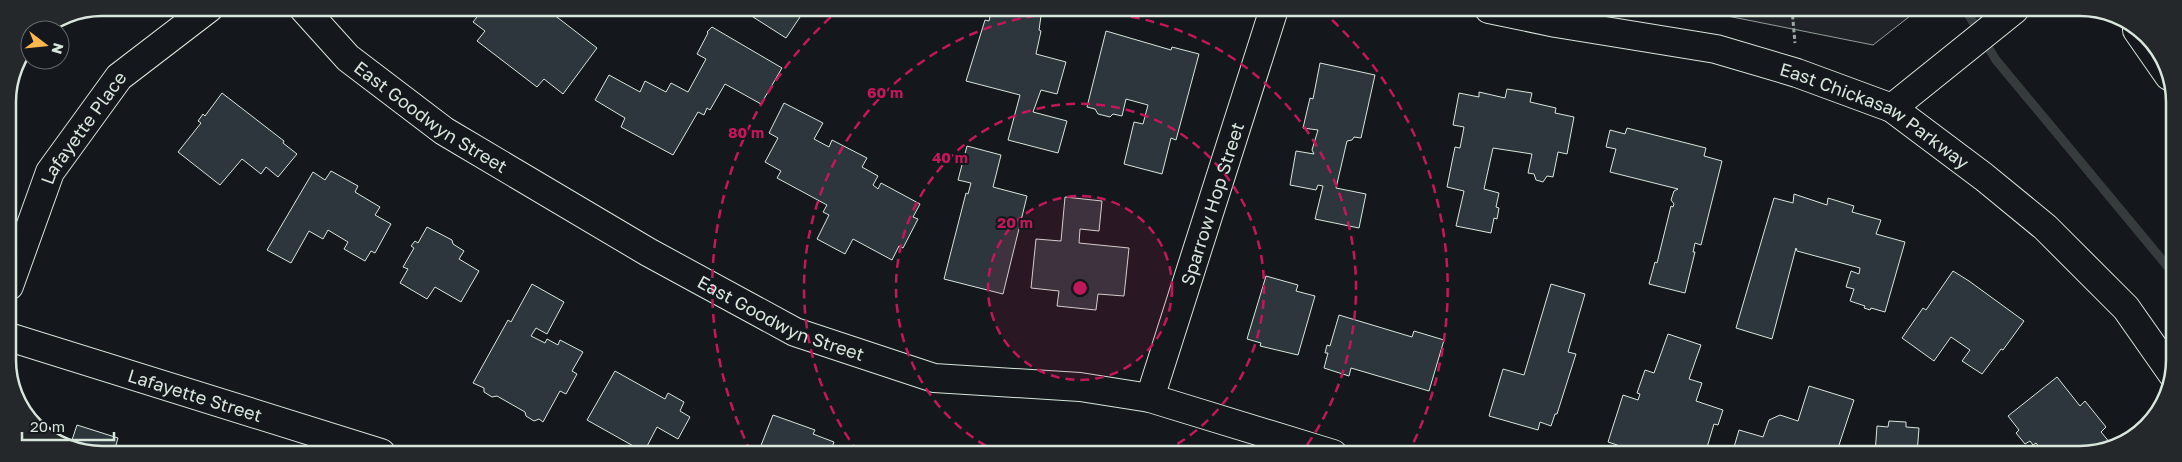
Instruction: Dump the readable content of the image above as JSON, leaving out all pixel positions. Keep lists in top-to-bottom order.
{
  "streets": {
    "street": [
      "East Goodwyn Street",
      "East Chickasaw Parkway",
      "Lafayette Place",
      "Sparrow Hop Street",
      "Lafayette Street"
    ]
  },
  "crossings": [
    ["East Goodwyn Street", "Sparrow Hop Street"]
  ],
  "scale_bar": "20 m",
  "north": "right",
  "rings": [
    "60 m",
    "80 m",
    "40 m",
    "20 m"
  ]
}
